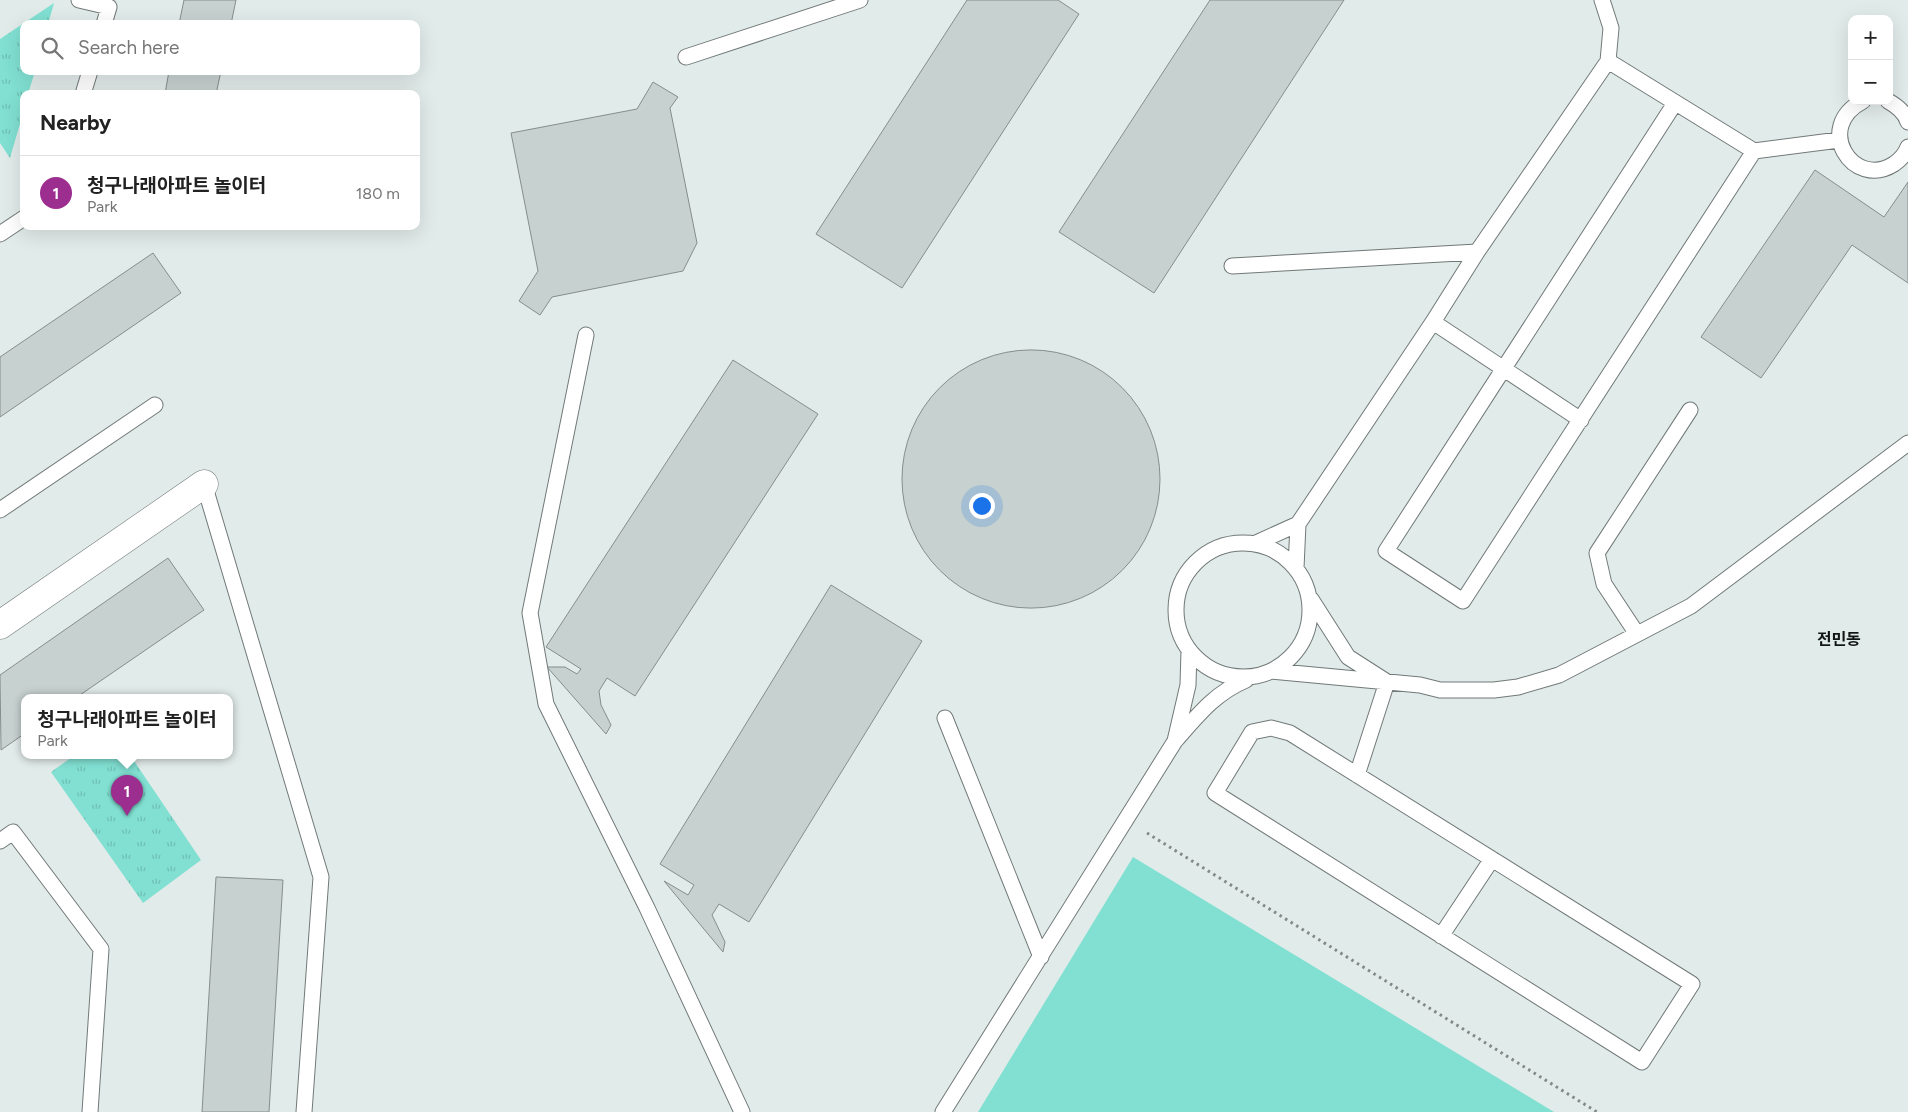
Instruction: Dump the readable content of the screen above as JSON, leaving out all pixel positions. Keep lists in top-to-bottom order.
{
  "districts": ["전민동"],
  "page": {
    "map_buttons": ["+", "−"],
    "search": "Search here",
    "heading": "Nearby",
    "list": [
      {
        "mark": "1",
        "name": "청구나래아파트 놀이터",
        "note": "Park",
        "value": "180 m"
      }
    ],
    "popup": ["청구나래아파트 놀이터", "Park"],
    "pins": "1"
  }
}
